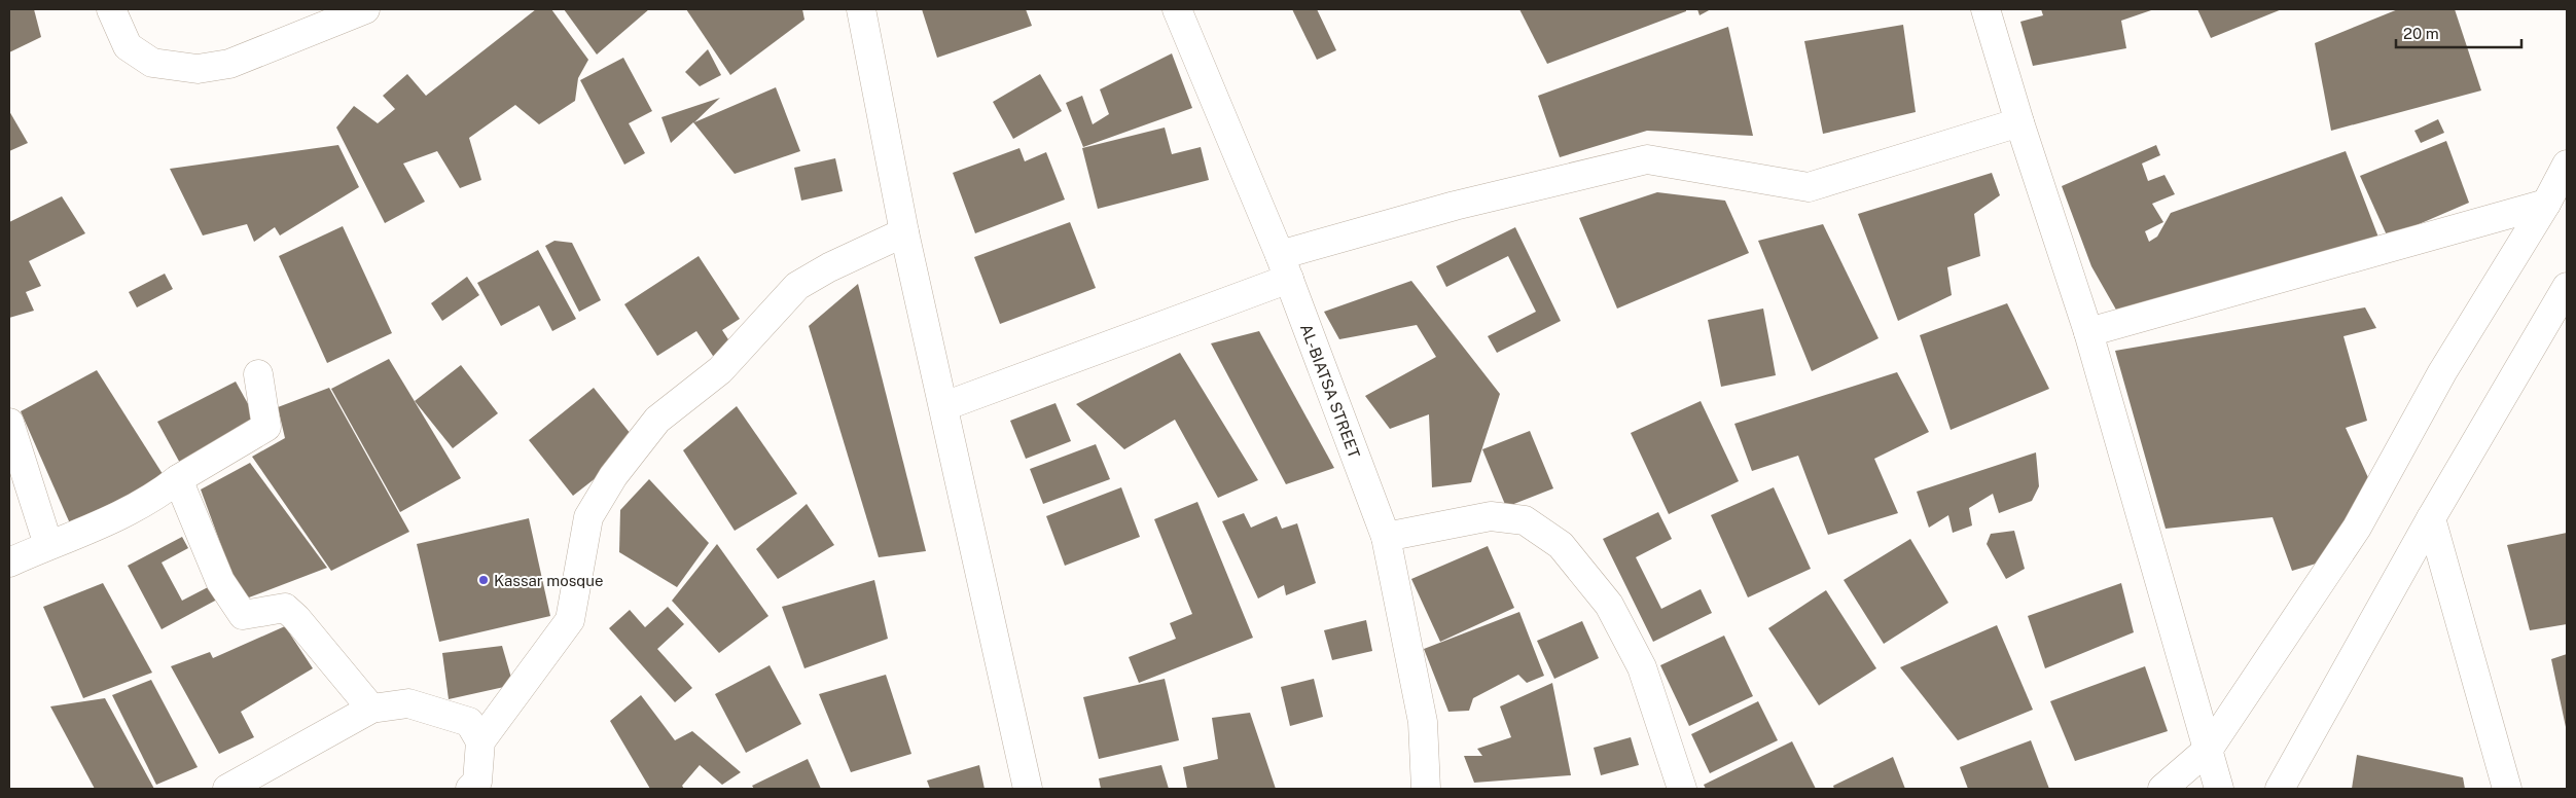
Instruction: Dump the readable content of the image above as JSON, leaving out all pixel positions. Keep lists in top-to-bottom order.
{
  "streets": {
    "street": ["AL-BIATSA STREET"]
  },
  "places": ["Kassar mosque"],
  "scale_bar": "20 m"
}
